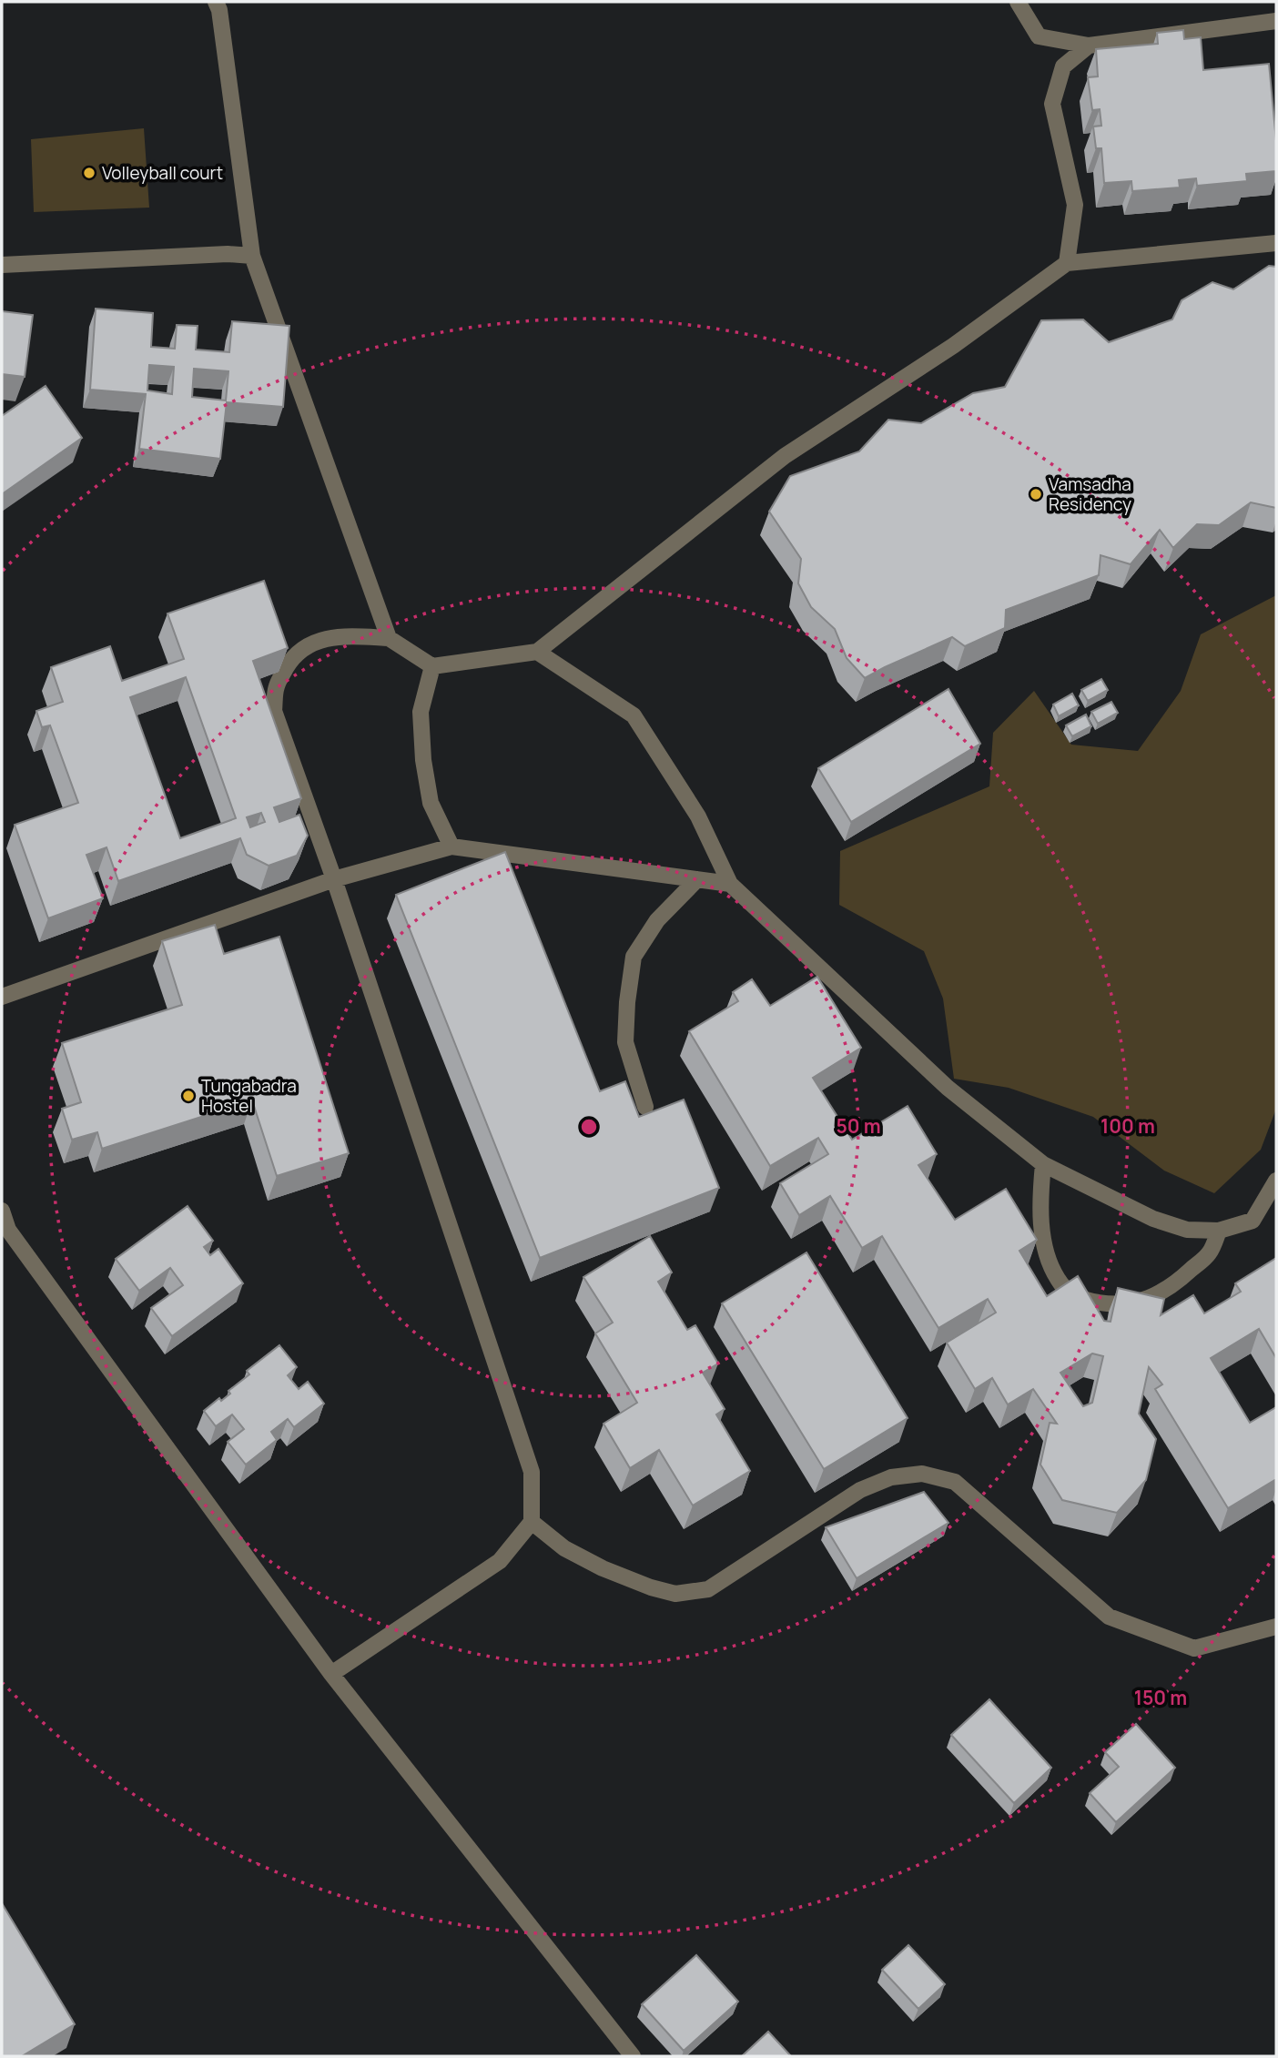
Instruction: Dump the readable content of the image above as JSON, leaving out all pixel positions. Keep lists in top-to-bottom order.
{
  "places": ["Volleyball court", "Vamsadha Residency", "Tungabadra Hostel"],
  "rings": ["50 m", "100 m", "150 m"]
}
